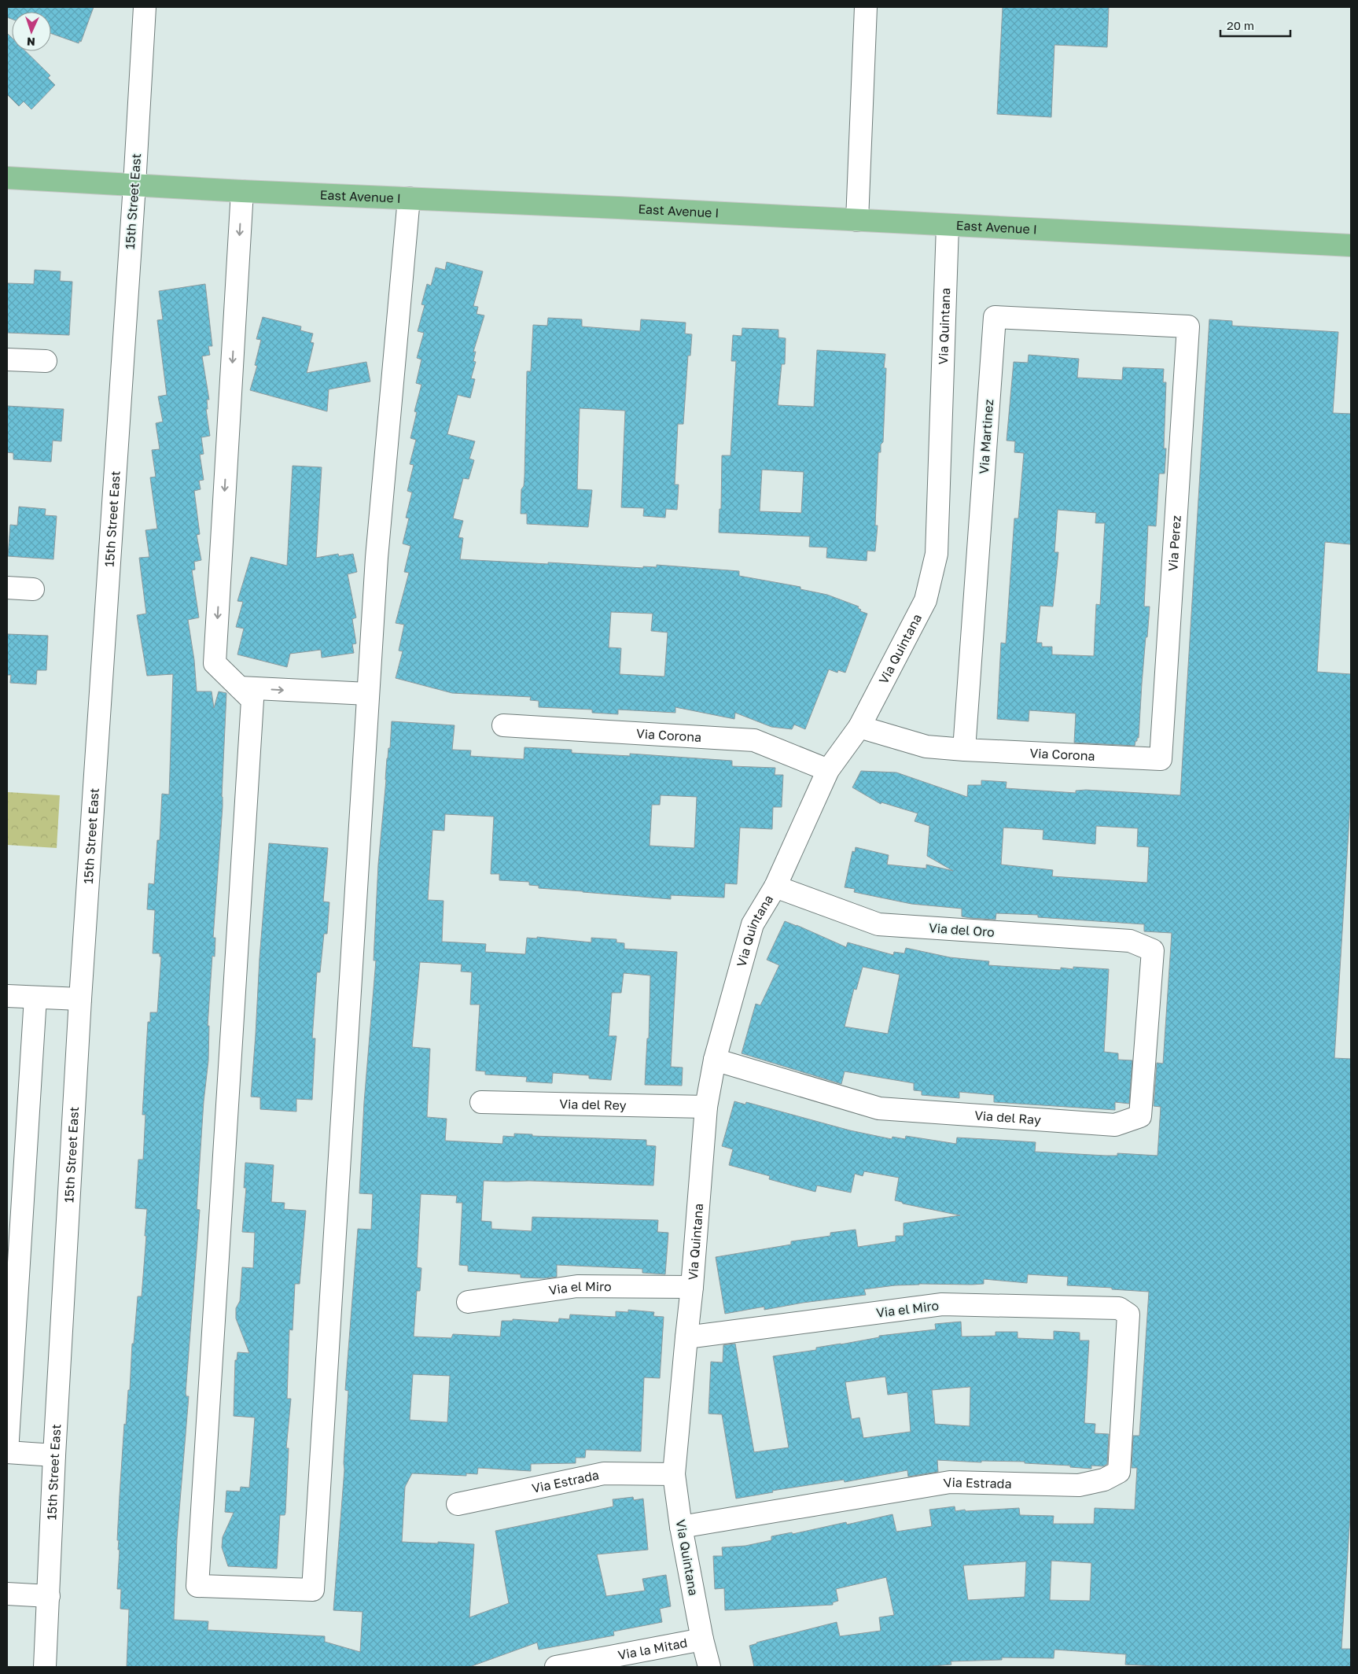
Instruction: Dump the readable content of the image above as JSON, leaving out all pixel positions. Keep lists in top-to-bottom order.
{
  "streets": {
    "main road": ["East Avenue I"],
    "street": [
      "15th Street East",
      "Via Quintana",
      "Via Martinez",
      "Via Perez",
      "Via Corona",
      "Via del Oro",
      "Via del Rey",
      "Via del Ray",
      "Via el Miro",
      "Via Estrada",
      "Via la Mitad"
    ]
  },
  "crossings": [
    ["East Avenue I", "15th Street East"],
    ["East Avenue I", "Via Quintana"],
    ["Via Quintana", "Via Corona"],
    ["Via Quintana", "Via del Oro"],
    ["Via Quintana", "Via del Rey"],
    ["Via Quintana", "Via del Ray"],
    ["Via Quintana", "Via el Miro"],
    ["Via Quintana", "Via Estrada"],
    ["Via Quintana", "Via la Mitad"],
    ["Via Martinez", "Via Perez"],
    ["Via Martinez", "Via Corona"],
    ["Via Perez", "Via Corona"],
    ["Via del Oro", "Via del Ray"],
    ["Via el Miro", "Via Estrada"]
  ],
  "scale_bar": "20 m",
  "north": "bottom"
}
